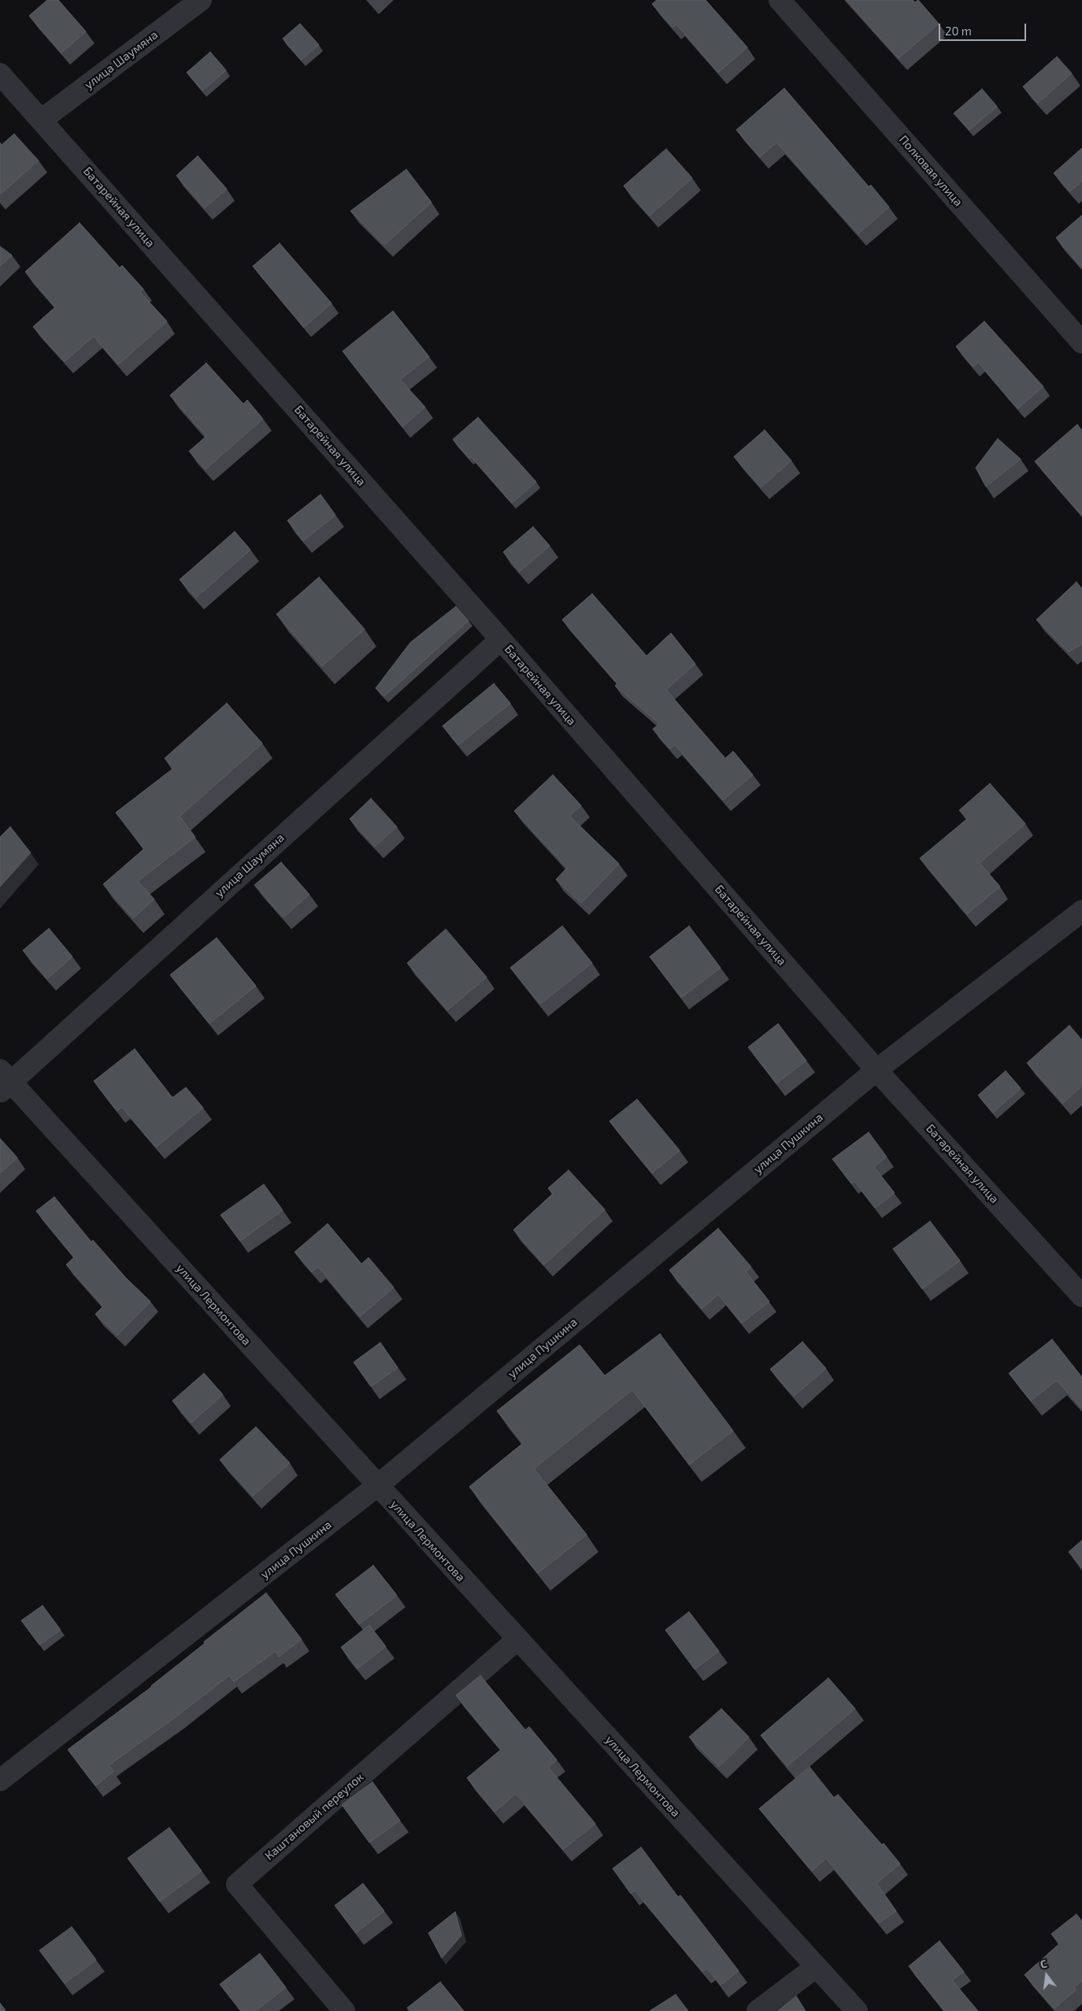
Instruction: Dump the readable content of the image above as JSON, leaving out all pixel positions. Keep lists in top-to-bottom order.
{
  "streets": {
    "street": [
      "улица Шаумяна",
      "Полковая улица",
      "Батарейная улица",
      "улица Пушкина",
      "улица Лермонтова",
      "Каштановый переулок"
    ]
  },
  "crossings": [
    ["улица Шаумяна", "Батарейная улица"],
    ["улица Шаумяна", "улица Лермонтова"],
    ["Батарейная улица", "улица Пушкина"],
    ["улица Пушкина", "улица Лермонтова"],
    ["улица Лермонтова", "Каштановый переулок"]
  ],
  "scale_bar": "20 m",
  "north": "top"
}
